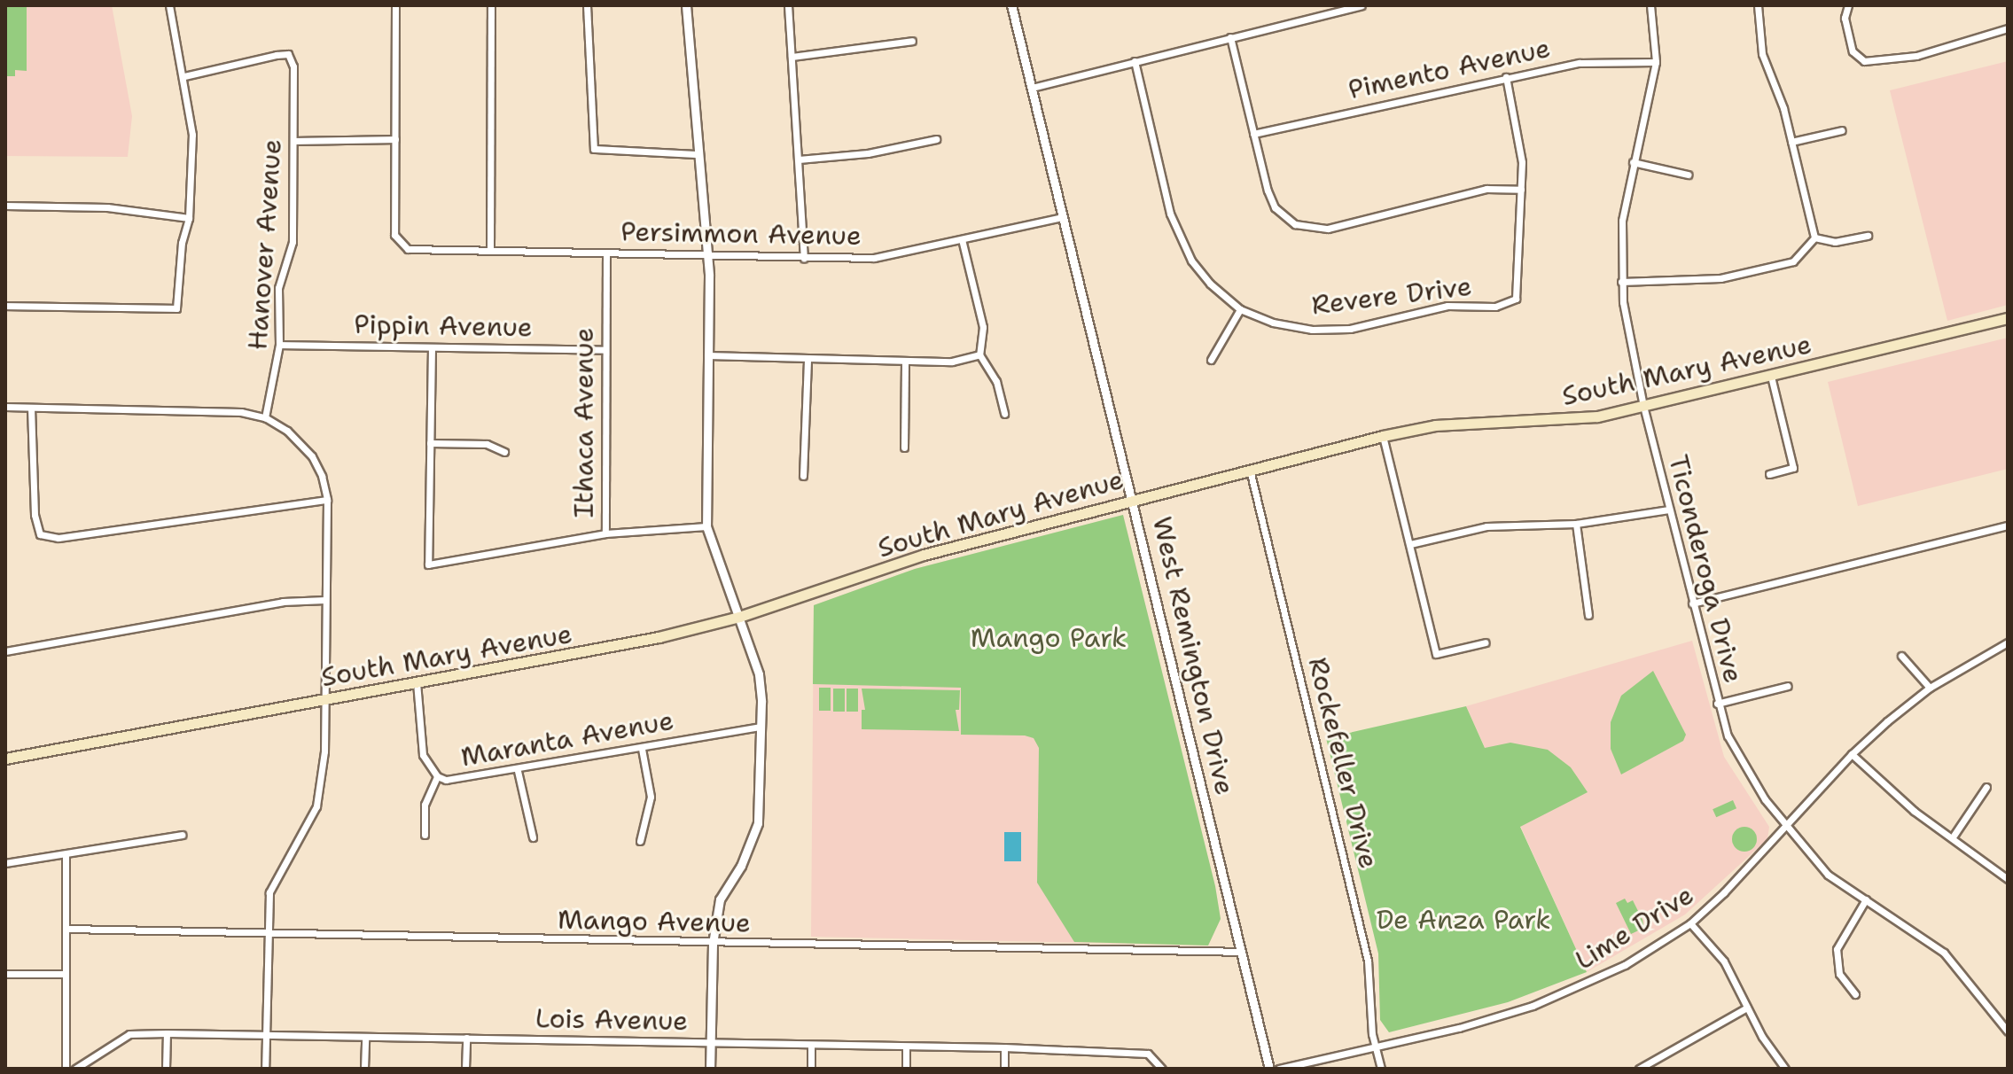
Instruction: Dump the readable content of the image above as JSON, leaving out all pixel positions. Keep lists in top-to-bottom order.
{
  "streets": {
    "main road": ["South Mary Avenue"],
    "street": [
      "Pimento Avenue",
      "Persimmon Avenue",
      "Hanover Avenue",
      "Revere Drive",
      "Pippin Avenue",
      "Ithaca Avenue",
      "Ticonderoga Drive",
      "West Remington Drive",
      "Maranta Avenue",
      "Rockefeller Drive",
      "Mango Avenue",
      "Lime Drive",
      "Lois Avenue"
    ]
  },
  "crossings": [
    ["Pimento Avenue", "Ticonderoga Drive"],
    ["Persimmon Avenue", "Ithaca Avenue"],
    ["Persimmon Avenue", "West Remington Drive"],
    ["Hanover Avenue", "Pippin Avenue"],
    ["Pippin Avenue", "Ithaca Avenue"],
    ["South Mary Avenue", "Ticonderoga Drive"],
    ["South Mary Avenue", "West Remington Drive"],
    ["South Mary Avenue", "Maranta Avenue"],
    ["South Mary Avenue", "Rockefeller Drive"],
    ["Ticonderoga Drive", "Lime Drive"],
    ["West Remington Drive", "Mango Avenue"],
    ["Rockefeller Drive", "Lime Drive"]
  ],
  "parks": ["Mango Park", "De Anza Park"]
}
